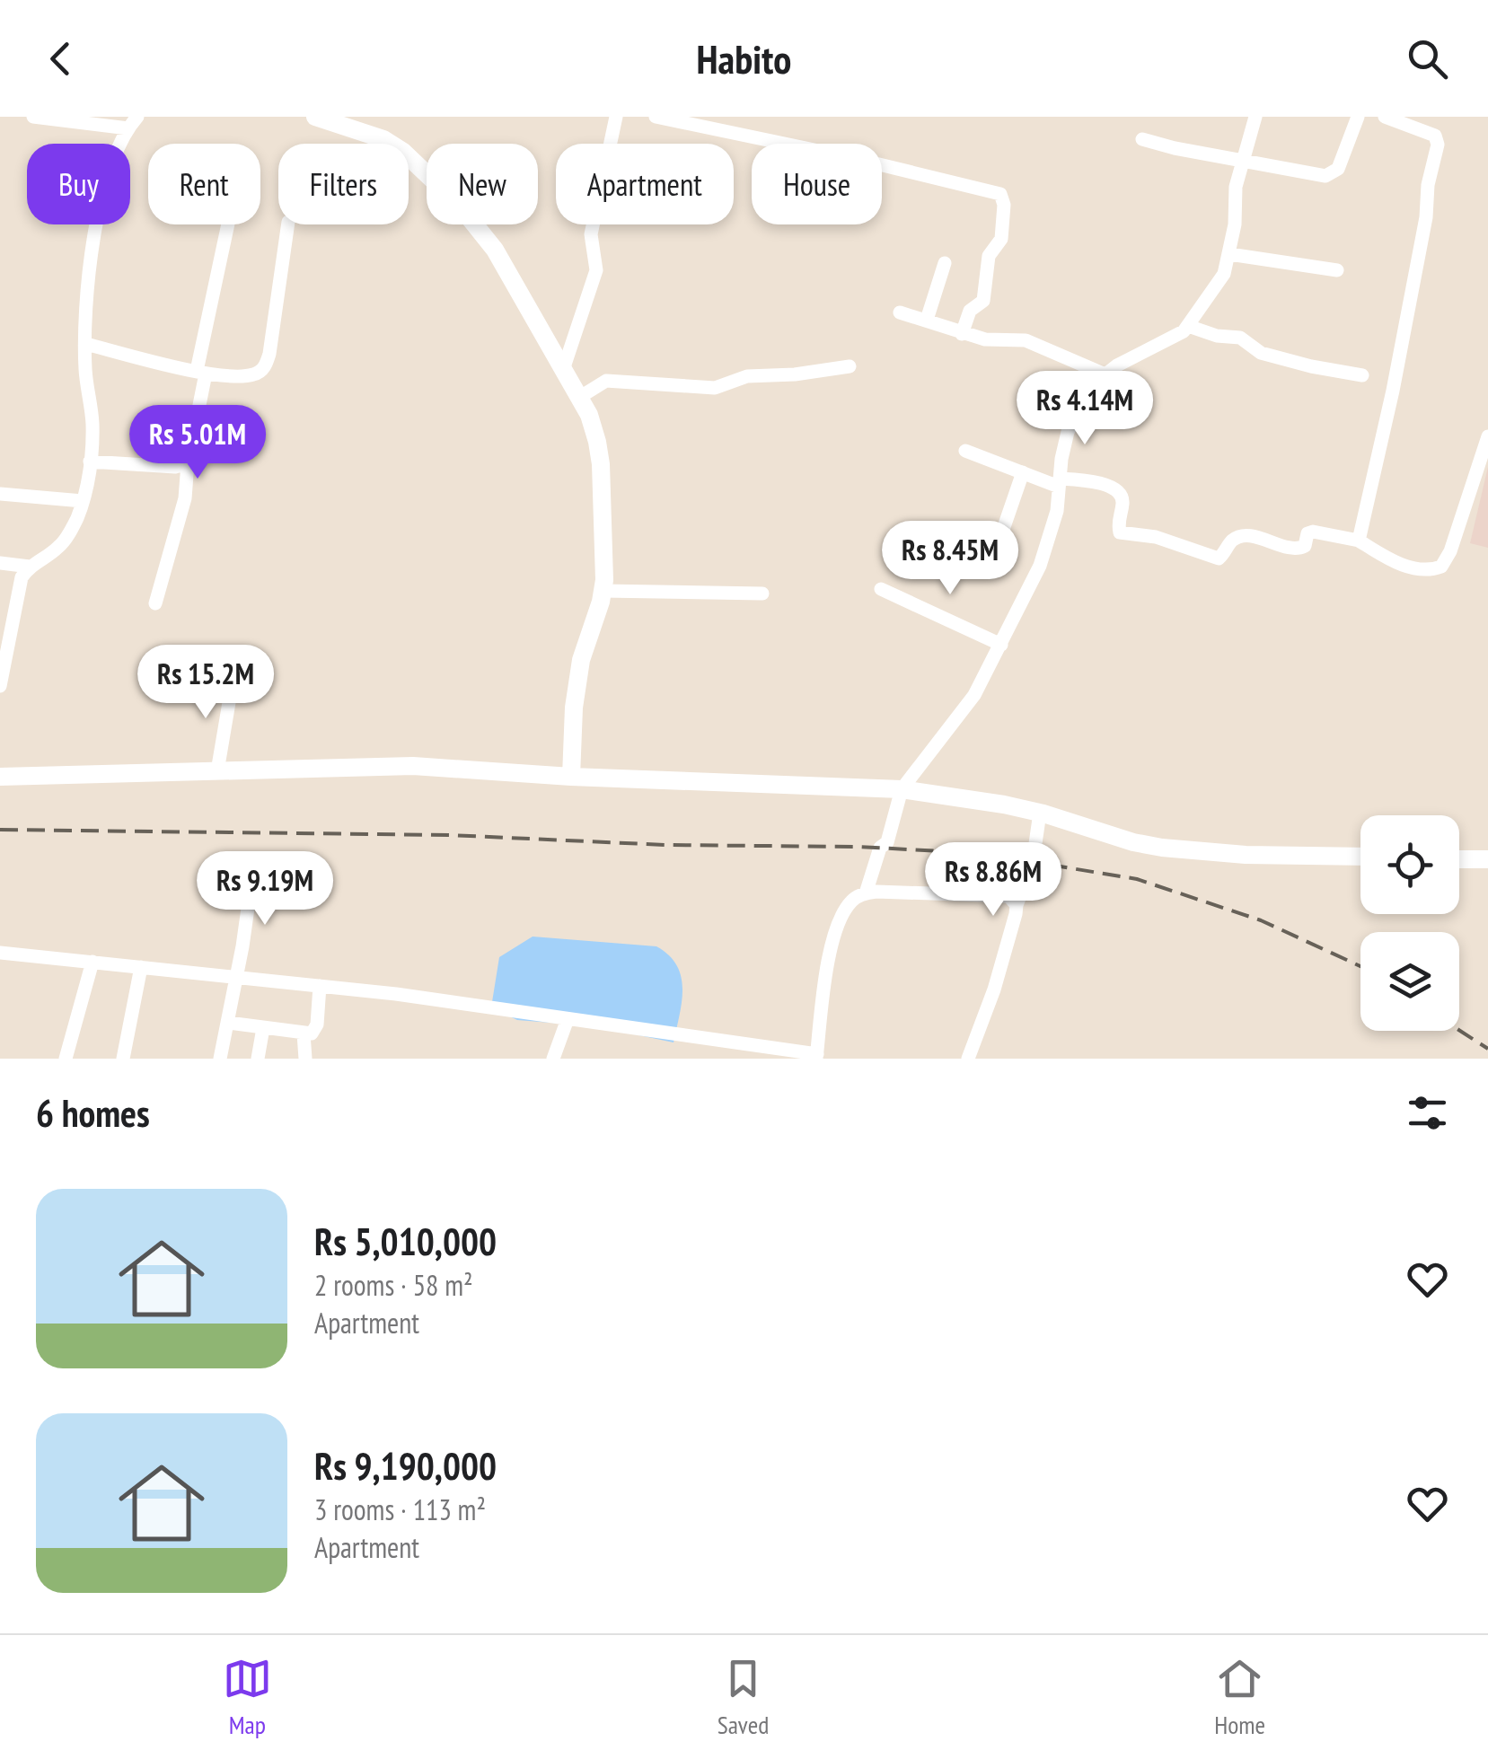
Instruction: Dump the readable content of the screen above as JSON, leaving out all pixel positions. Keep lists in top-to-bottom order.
{
  "page": {
    "header": "Habito",
    "chip": [
      "Buy",
      "Rent",
      "Filters",
      "New",
      "Apartment",
      "House"
    ],
    "price": [
      "Rs 4.14M",
      "Rs 5.01M",
      "Rs 8.45M",
      "Rs 15.2M",
      "Rs 8.86M",
      "Rs 9.19M"
    ],
    "heading": "6 homes",
    "list": [
      {
        "name": "Rs 5,010,000",
        "note": "2 rooms · 58 m² · Apartment"
      },
      {
        "name": "Rs 9,190,000",
        "note": "3 rooms · 113 m² · Apartment"
      }
    ],
    "tabs": ["Map", "Saved", "Home"]
  }
}
